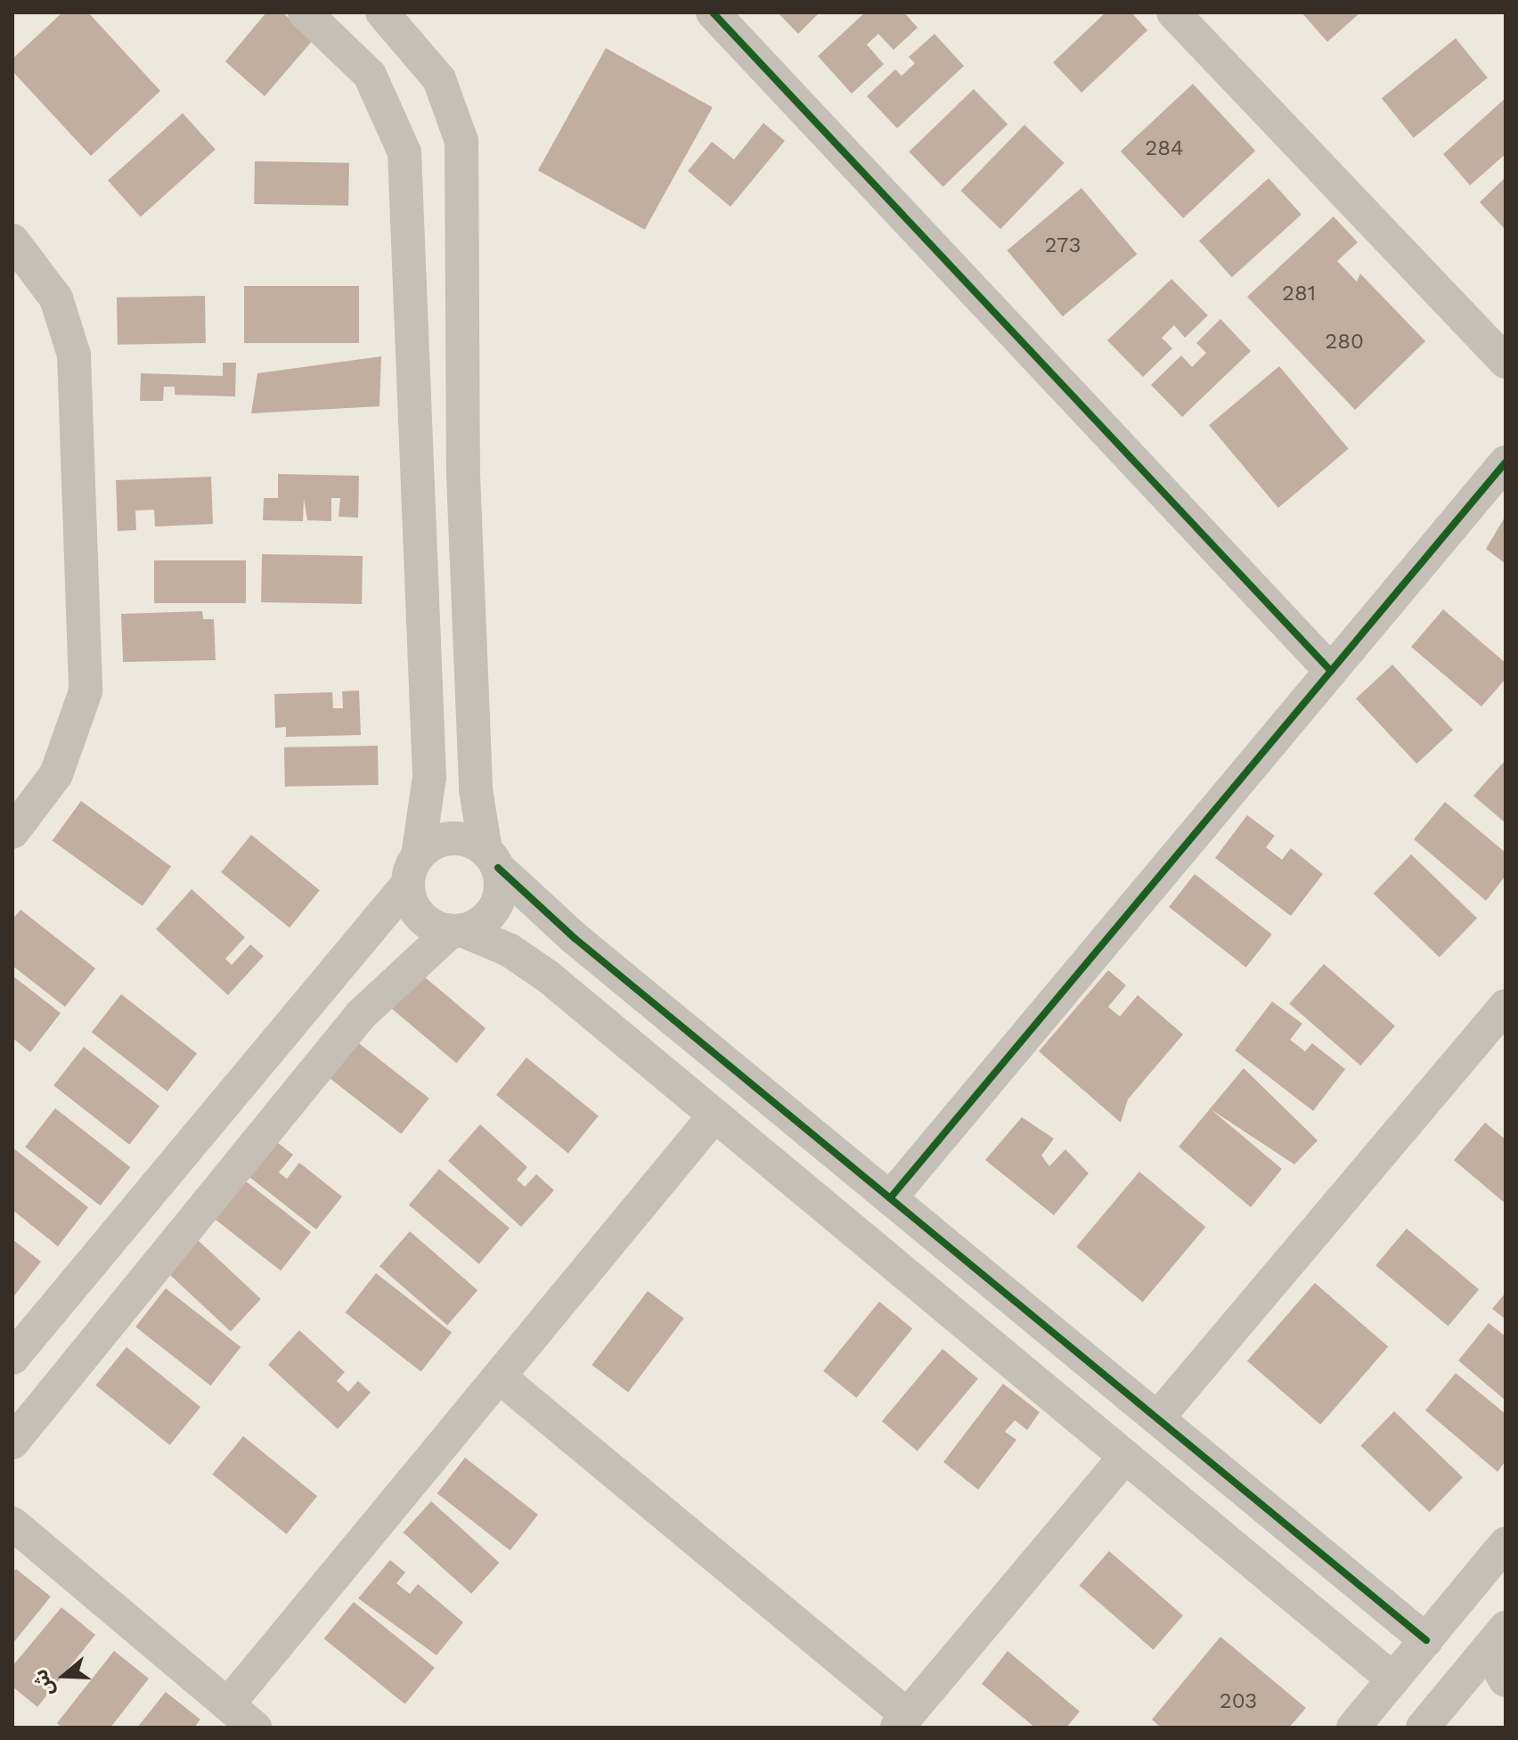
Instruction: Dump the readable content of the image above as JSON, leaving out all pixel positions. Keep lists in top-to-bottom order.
{
  "house_numbers": [
    "284",
    "273",
    "281",
    "280",
    "203"
  ],
  "north": "left"
}
